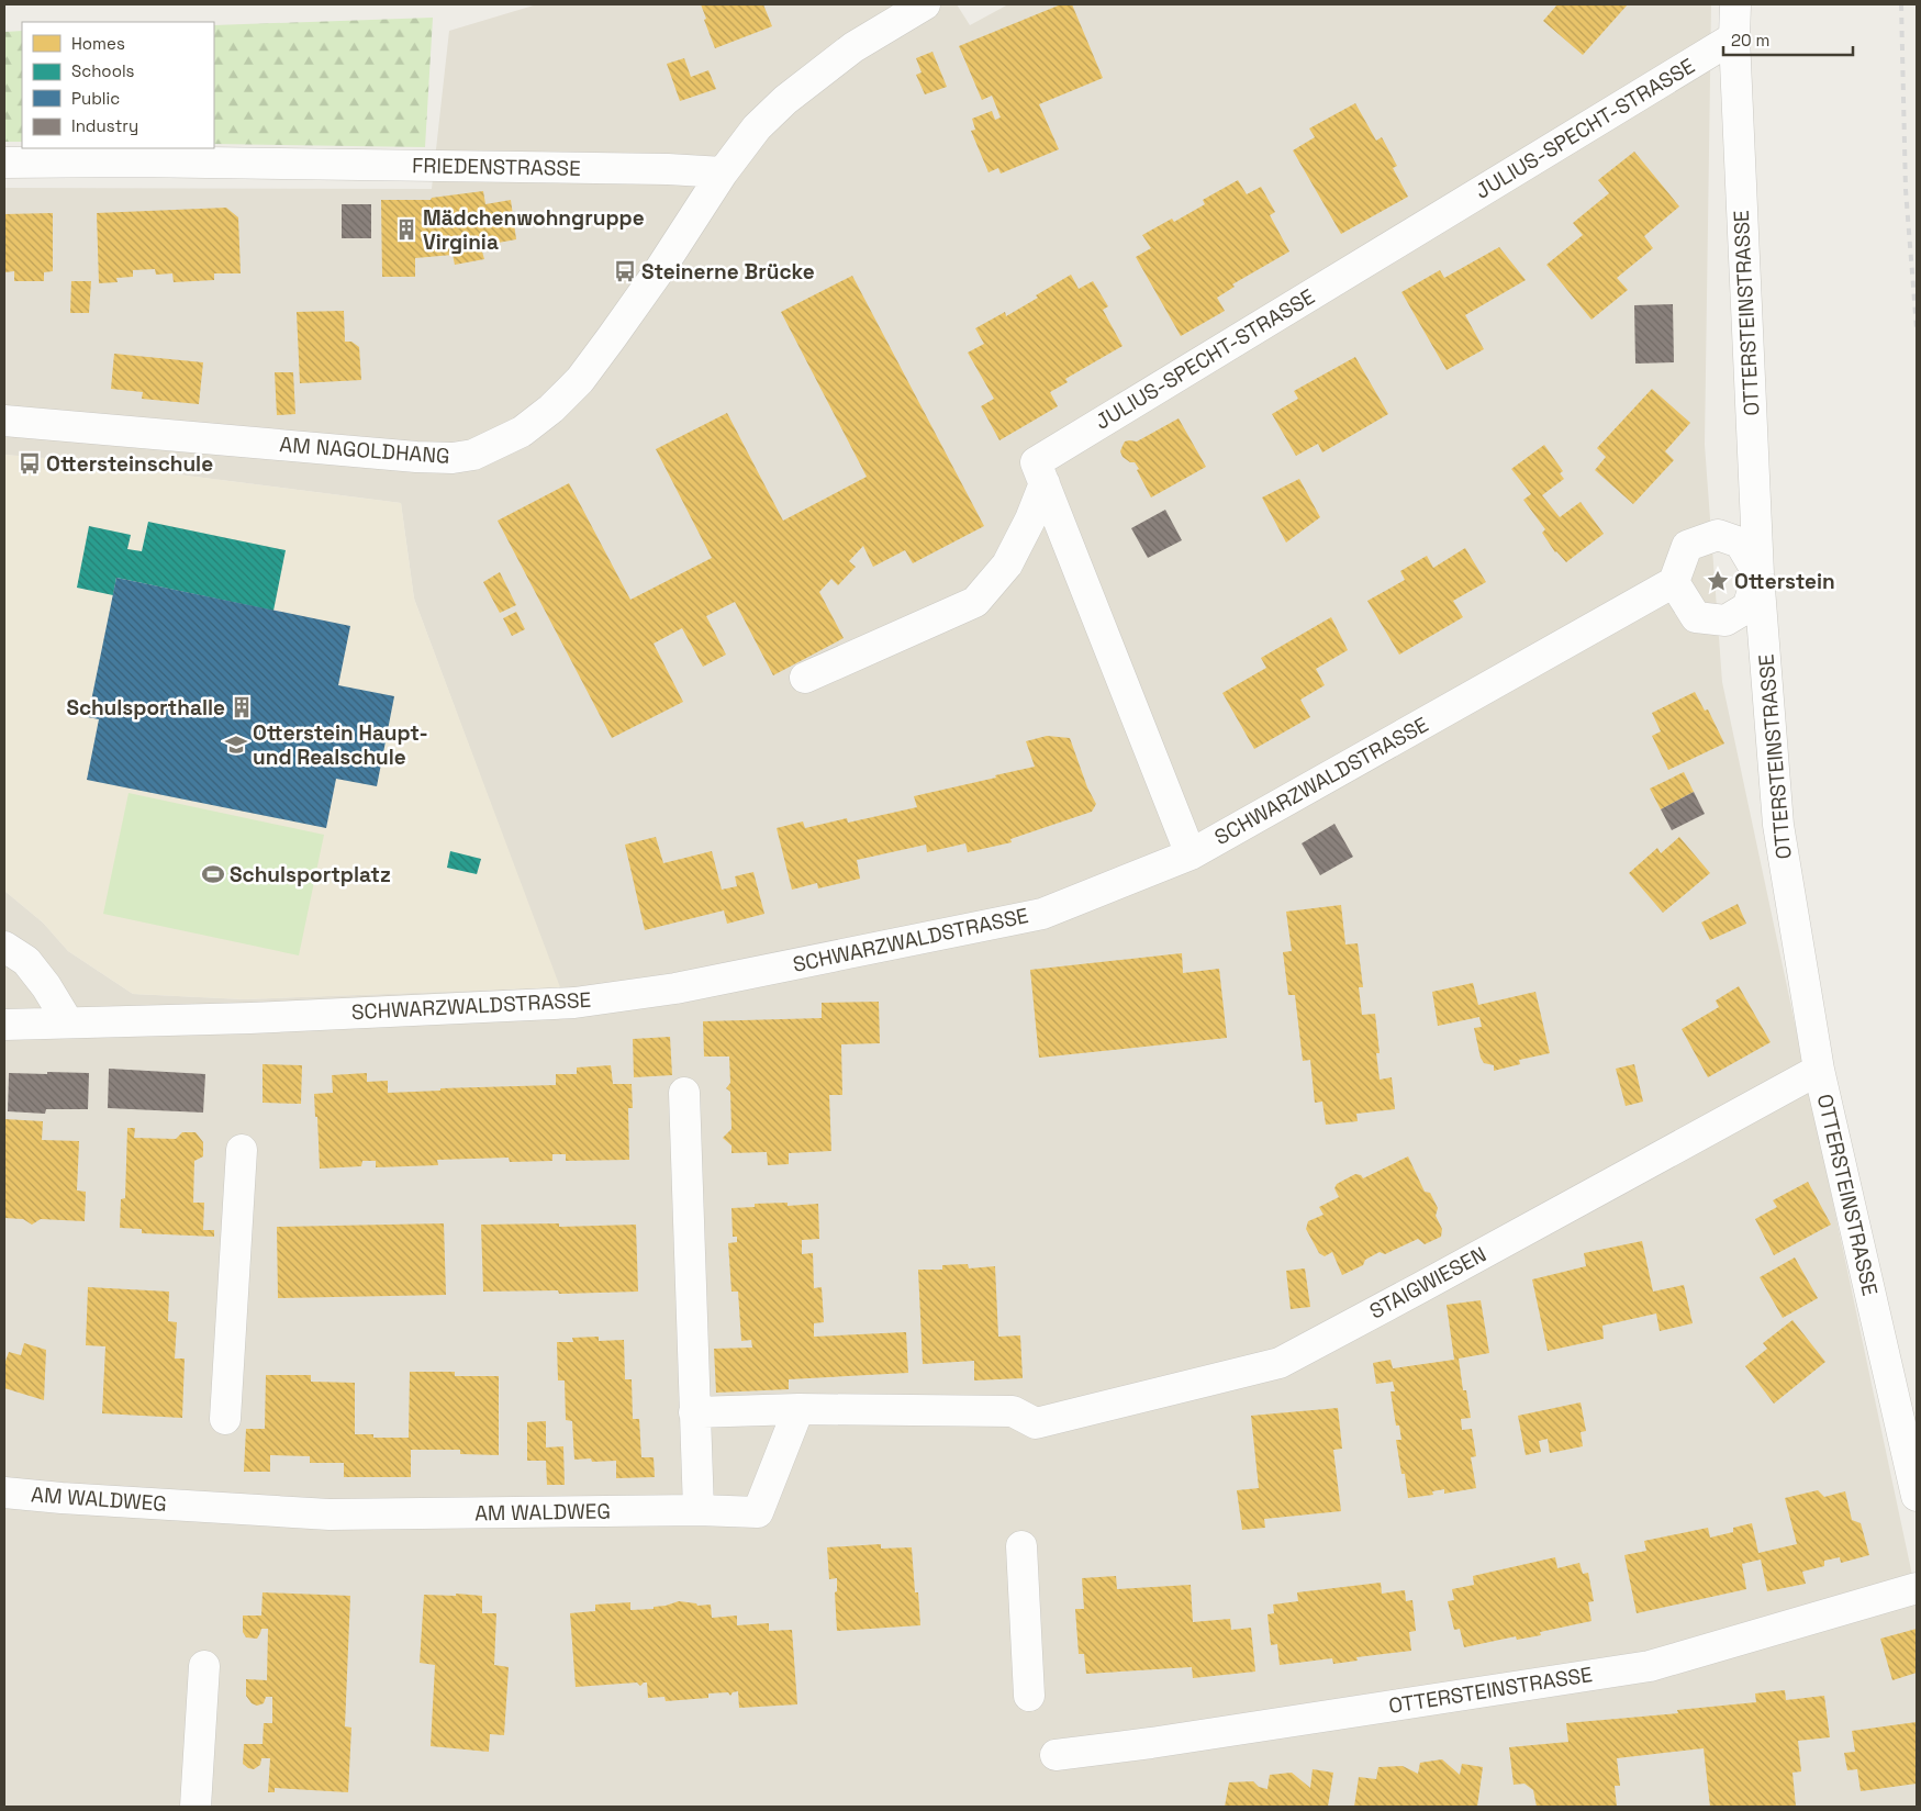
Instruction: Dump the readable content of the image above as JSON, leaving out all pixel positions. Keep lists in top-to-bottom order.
{
  "streets": {
    "street": [
      "JULIUS-SPECHT-STRASSE",
      "FRIEDENSTRASSE",
      "OTTERSTEINSTRASSE",
      "AM NAGOLDHANG",
      "SCHWARZWALDSTRASSE",
      "STAIGWIESEN",
      "AM WALDWEG"
    ]
  },
  "crossings": [
    ["JULIUS-SPECHT-STRASSE", "OTTERSTEINSTRASSE"],
    ["JULIUS-SPECHT-STRASSE", "SCHWARZWALDSTRASSE"],
    ["FRIEDENSTRASSE", "AM NAGOLDHANG"],
    ["OTTERSTEINSTRASSE", "SCHWARZWALDSTRASSE"],
    ["OTTERSTEINSTRASSE", "STAIGWIESEN"],
    ["STAIGWIESEN", "AM WALDWEG"]
  ],
  "places": {
    "building": ["Mädchenwohngruppe Virginia", "Schulsporthalle"],
    "bus stop": ["Steinerne Brücke", "Ottersteinschule"],
    "place": ["Otterstein"],
    "school or university": ["Otterstein Haupt- und Realschule"],
    "sports": ["Schulsportplatz"]
  },
  "legend": [
    "Homes",
    "Schools",
    "Public",
    "Industry"
  ],
  "scale_bar": "20 m"
}
